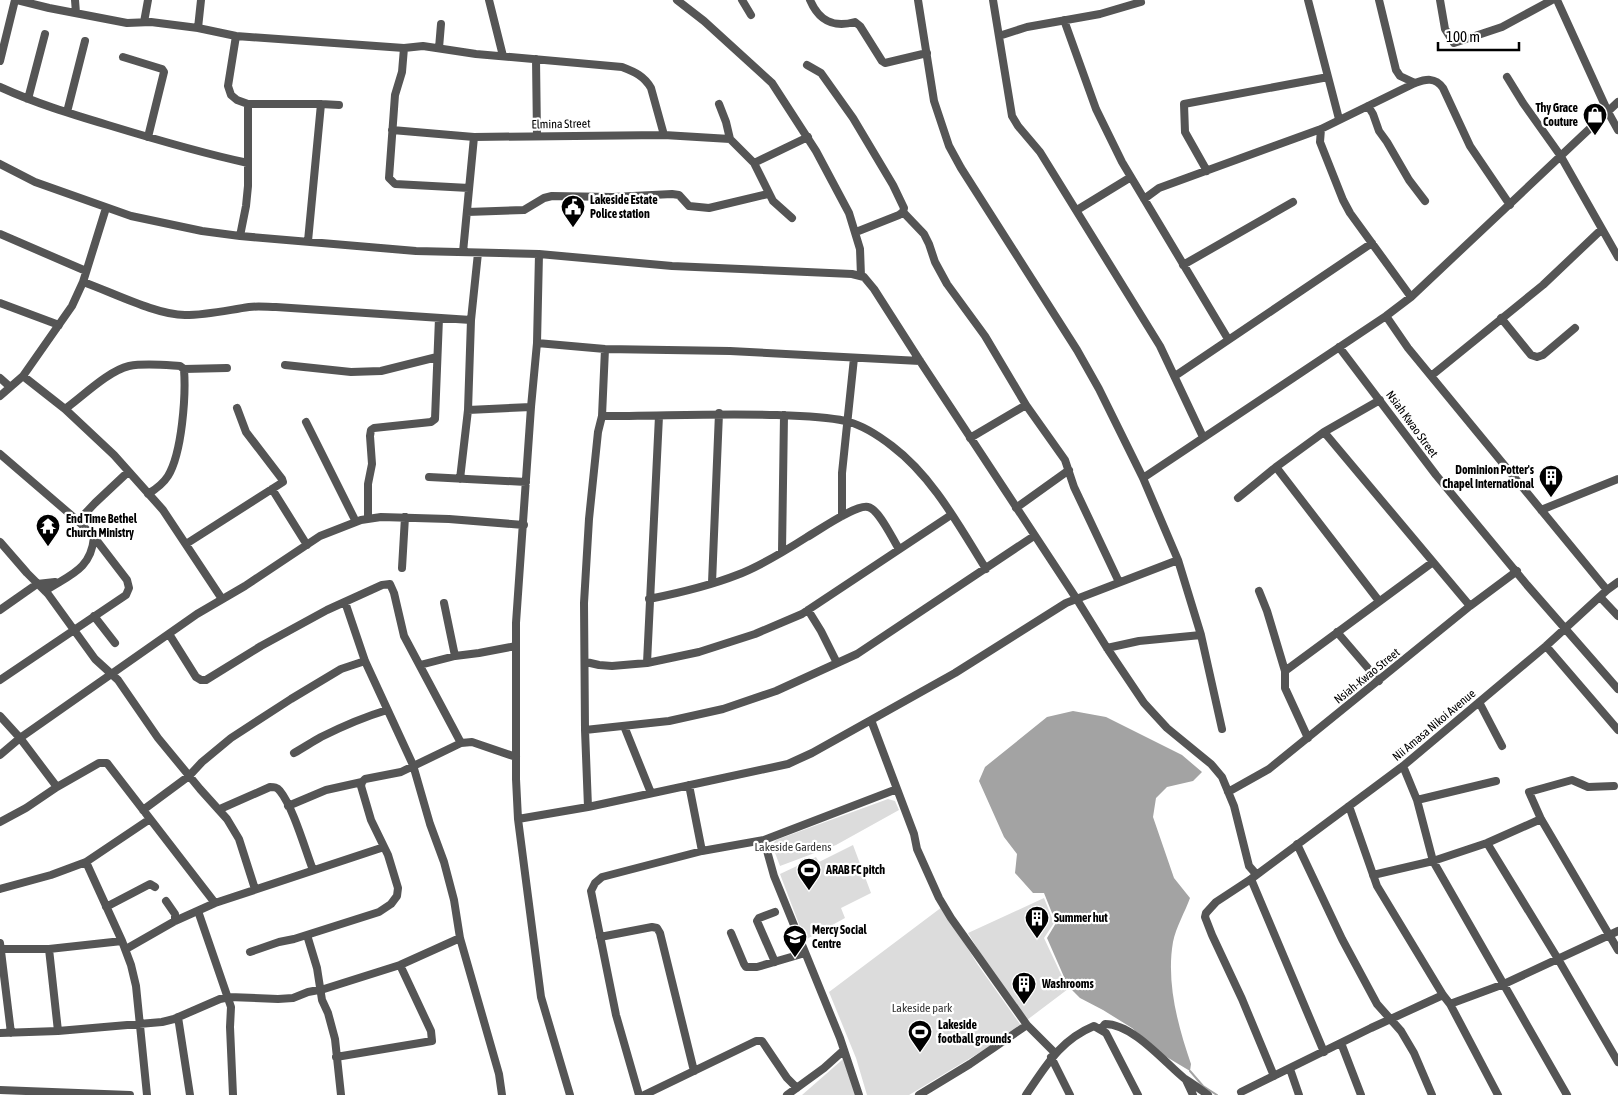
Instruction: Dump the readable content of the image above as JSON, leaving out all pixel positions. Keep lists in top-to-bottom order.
{
  "streets": {
    "street": [
      "Elmina Street",
      "Nsiah Kwao Street",
      "Nsiah-Kwao Street",
      "Nii Amasa Nikoi Avenue"
    ]
  },
  "crossings": [
    ["Nsiah Kwao Street", "Nsiah-Kwao Street"],
    ["Nsiah Kwao Street", "Nii Amasa Nikoi Avenue"]
  ],
  "parks": ["Lakeside Gardens", "Lakeside park"],
  "places": {
    "shop": ["Thy Grace Couture"],
    "public building": ["Lakeside Estate Police station"],
    "building": ["Dominion Potter's Chapel International", "Summer hut", "Washrooms"],
    "temple": ["End Time Bethel Church Ministry"],
    "sports": ["ARAB FC pitch", "Lakeside football grounds"],
    "school or university": ["Mercy Social Centre"]
  },
  "scale_bar": "100 m"
}
